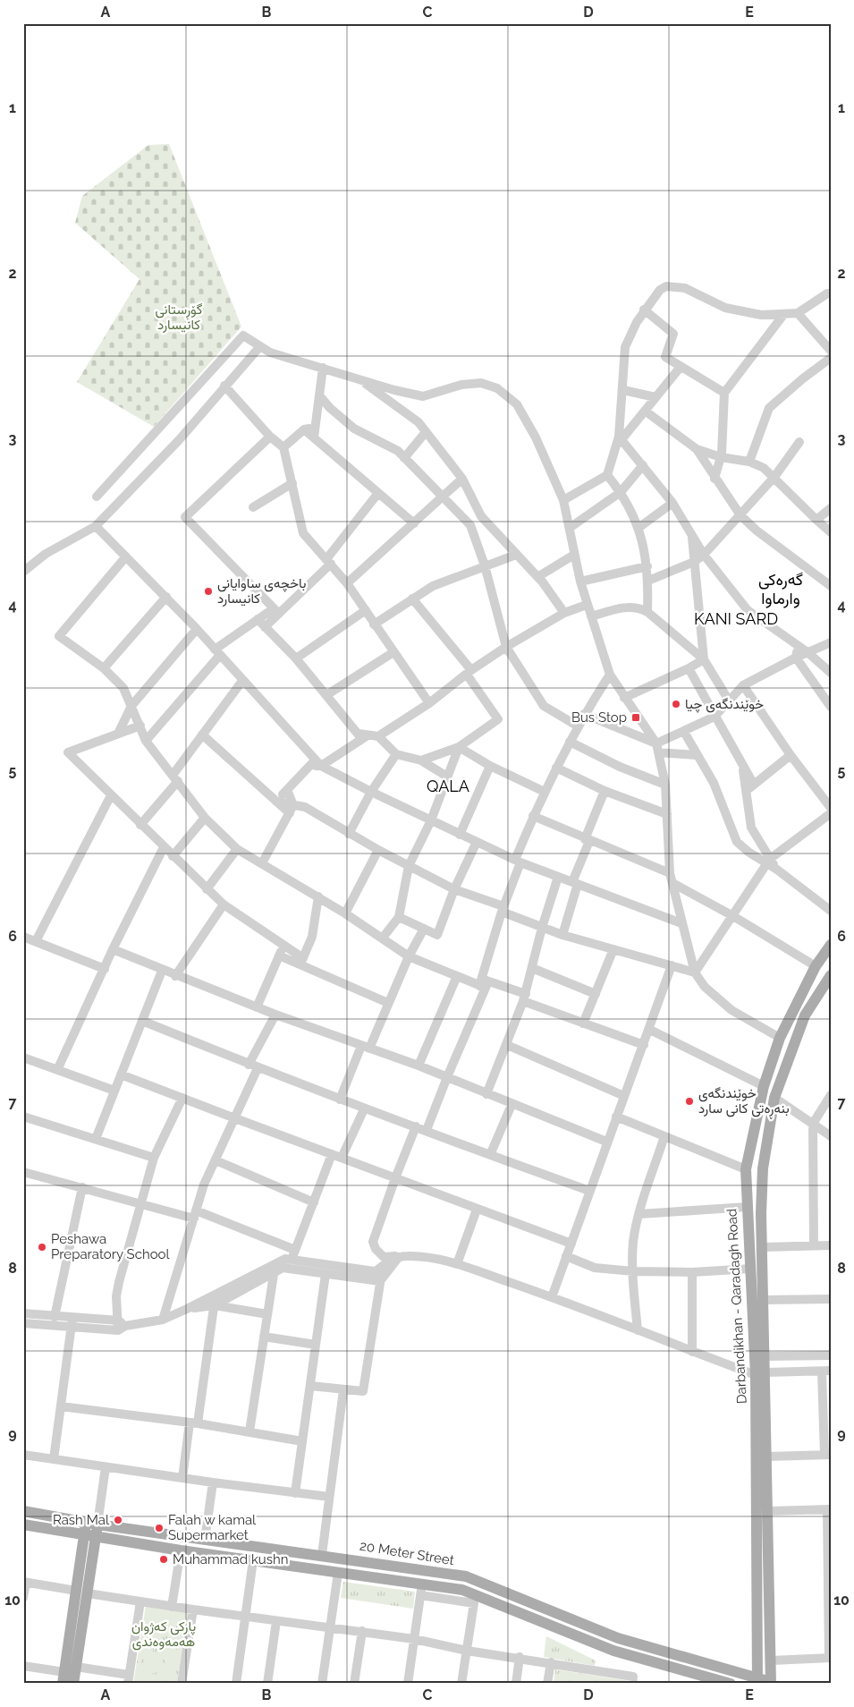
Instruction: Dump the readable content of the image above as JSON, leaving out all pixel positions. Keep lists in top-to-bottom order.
{
  "streets": {
    "main road": ["Darbandikhan - Qaradagh Road", "20 Meter Street"]
  },
  "crossings": [
    ["Darbandikhan - Qaradagh Road", "20 Meter Street"]
  ],
  "districts": ["گەرەکی وارماوا", "KANI SARD", "QALA"],
  "parks": ["گۆڕستانی کانیسارد", "پارکی کەژوان هەمەوەندی"],
  "places": {
    "other": [
      "باخچەی ساوایانی کانیسارد",
      "خوێندنگەی چیا",
      "خوێندنگەی بنەڕەتی کانی سارد",
      "Peshawa Preparatory School",
      "Rash Mal",
      "Falah w kamal Supermarket",
      "Muhammad kushn"
    ],
    "transit": ["Bus Stop"]
  },
  "grid": {
    "columns": [
      "A",
      "B",
      "C",
      "D",
      "E"
    ],
    "rows": [
      "1",
      "2",
      "3",
      "4",
      "5",
      "6",
      "7",
      "8",
      "9",
      "10"
    ]
  }
}
